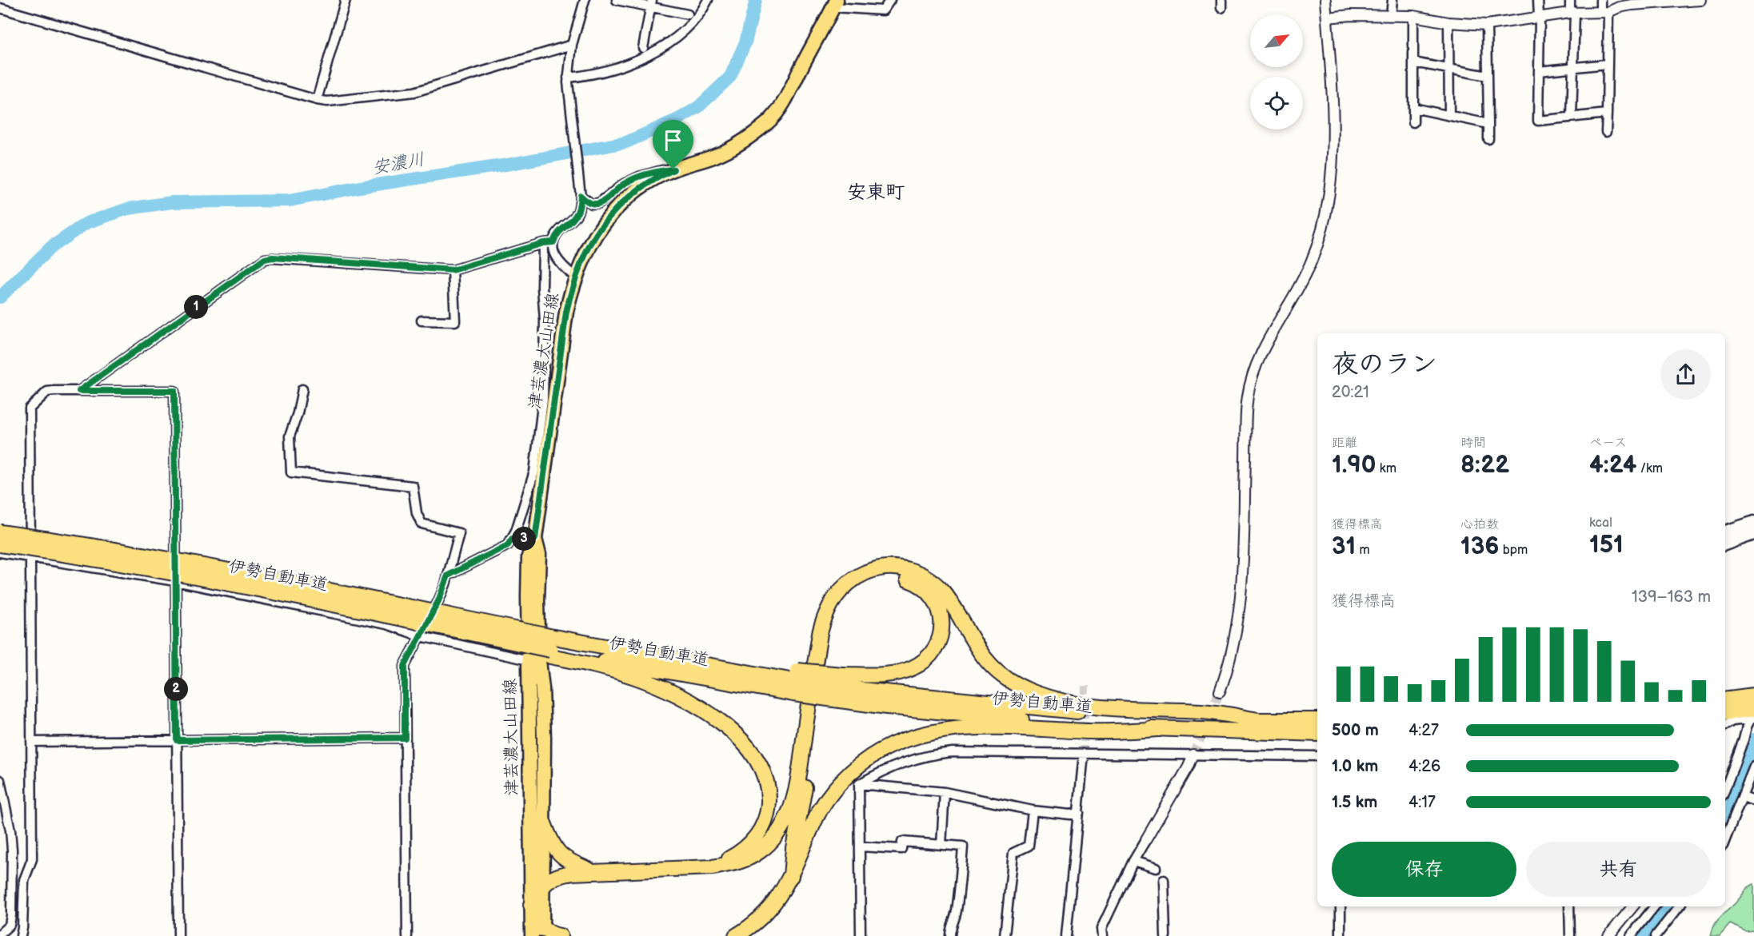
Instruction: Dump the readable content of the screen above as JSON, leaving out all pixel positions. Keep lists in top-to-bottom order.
{
  "streets": {
    "highway": ["伊勢自動車道"],
    "main road": ["津芸濃大山田線"]
  },
  "districts": ["安東町"],
  "water": ["安濃川"],
  "north": "top right",
  "page": {
    "pins": ["1", "3", "2"],
    "heading": ["夜のラン", "20:21"],
    "stats": [
      ["距離", "1.90 km"],
      ["時間", "8:22"],
      ["ペース", "4:24 /km"],
      ["獲得標高", "31 m"],
      ["心拍数", "136 bpm"],
      ["kcal", "151"]
    ],
    "chart": ["獲得標高", "139–163 m"],
    "list": [
      {
        "name": "500 m",
        "note": "4:27"
      },
      {
        "name": "1.0 km",
        "note": "4:26"
      },
      {
        "name": "1.5 km",
        "note": "4:17"
      }
    ],
    "buttons": ["保存", "共有"]
  }
}
